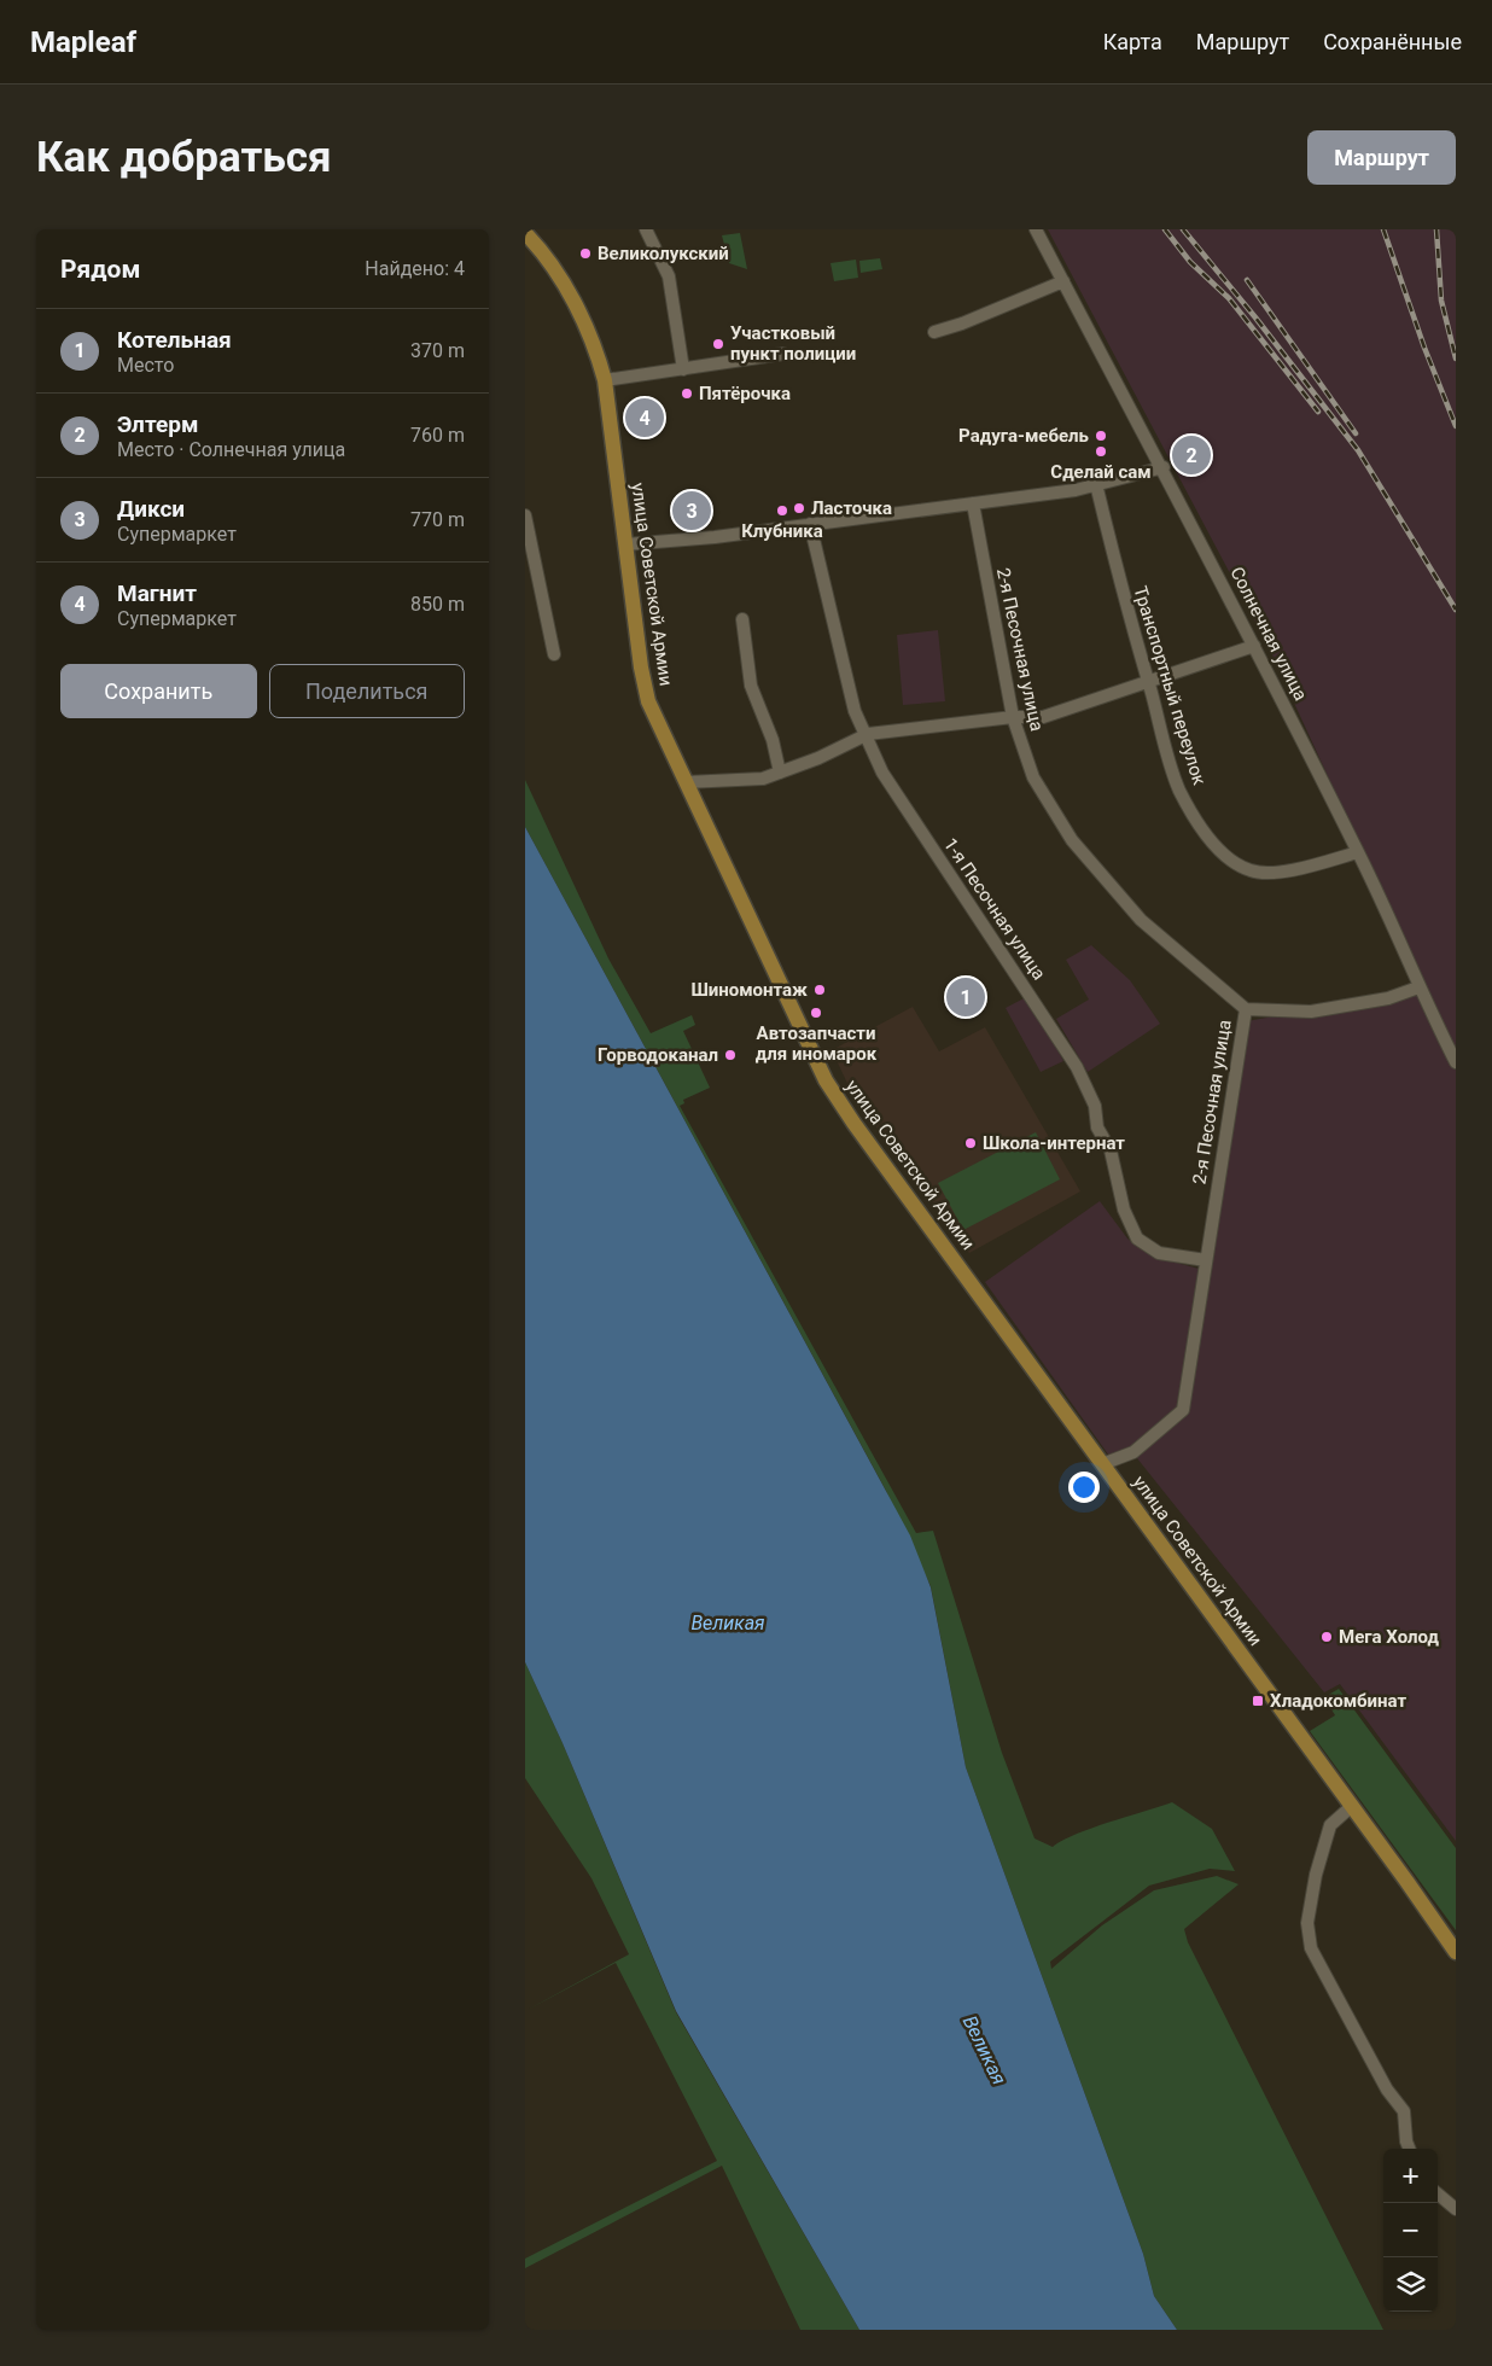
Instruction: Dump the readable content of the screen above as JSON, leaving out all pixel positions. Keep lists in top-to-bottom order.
{
  "streets": {
    "main road": ["улица Советской Армии"],
    "street": [
      "Солнечная улица",
      "2-я Песочная улица",
      "Транспортный переулок",
      "1-я Песочная улица"
    ]
  },
  "crossings": [
    ["улица Советской Армии", "2-я Песочная улица"],
    ["Солнечная улица", "Транспортный переулок"],
    ["2-я Песочная улица", "1-я Песочная улица"]
  ],
  "water": ["Великая"],
  "places": {
    "other": [
      "Великолукский",
      "Участковый пункт полиции",
      "Пятёрочка",
      "Радуга-мебель",
      "Сделай сам",
      "Ласточка",
      "Клубника",
      "Шиномонтаж",
      "Автозапчасти для иномарок",
      "Горводоканал",
      "Школа-интернат",
      "Мега Холод"
    ],
    "transit": ["Хладокомбинат"]
  },
  "page": {
    "header": "Mapleaf",
    "nav": ["Карта", "Маршрут", "Сохранённые"],
    "buttons": [
      "Маршрут",
      ["Сохранить", "Поделиться"]
    ],
    "title": "Как добраться",
    "heading": ["Рядом", "Найдено: 4"],
    "list": [
      {
        "mark": "1",
        "name": "Котельная",
        "note": "Место",
        "value": "370 m"
      },
      {
        "mark": "2",
        "name": "Элтерм",
        "note": "Место · Солнечная улица",
        "value": "760 m"
      },
      {
        "mark": "3",
        "name": "Дикси",
        "note": "Супермаркет",
        "value": "770 m"
      },
      {
        "mark": "4",
        "name": "Магнит",
        "note": "Супермаркет",
        "value": "850 m"
      }
    ],
    "pins": [
      "4",
      "2",
      "3",
      "1"
    ],
    "map_buttons": ["+", "−"]
  }
}
